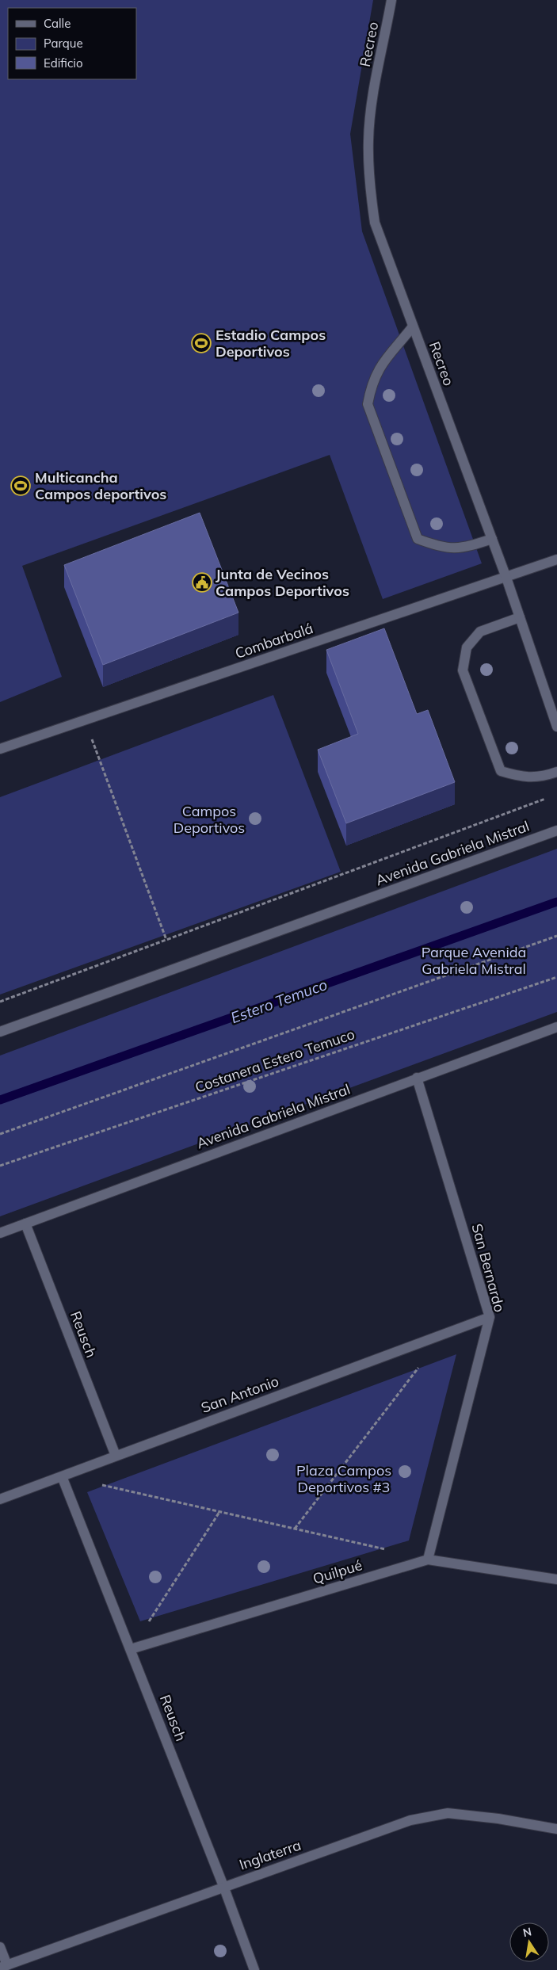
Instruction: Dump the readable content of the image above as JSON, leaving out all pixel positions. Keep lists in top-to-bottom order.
{
  "streets": {
    "street": [
      "Recreo",
      "Combarbalá",
      "Avenida Gabriela Mistral",
      "San Bernardo",
      "Reusch",
      "San Antonio",
      "Quilpué",
      "Inglaterra"
    ],
    "path": ["Costanera Estero Temuco"]
  },
  "crossings": [
    ["Recreo", "Combarbalá"],
    ["Avenida Gabriela Mistral", "San Bernardo"],
    ["Avenida Gabriela Mistral", "Reusch"],
    ["San Bernardo", "San Antonio"],
    ["San Bernardo", "Quilpué"],
    ["Reusch", "San Antonio"],
    ["Reusch", "Quilpué"],
    ["Reusch", "Inglaterra"]
  ],
  "water": ["Estero Temuco"],
  "parks": ["Campos Deportivos", "Parque Avenida Gabriela Mistral", "Plaza Campos Deportivos #3"],
  "places": {
    "sports": ["Estadio Campos Deportivos", "Multicancha Campos deportivos"],
    "public building": ["Junta de Vecinos Campos Deportivos"]
  },
  "legend": ["Calle", "Parque", "Edificio"],
  "north": "top"
}
